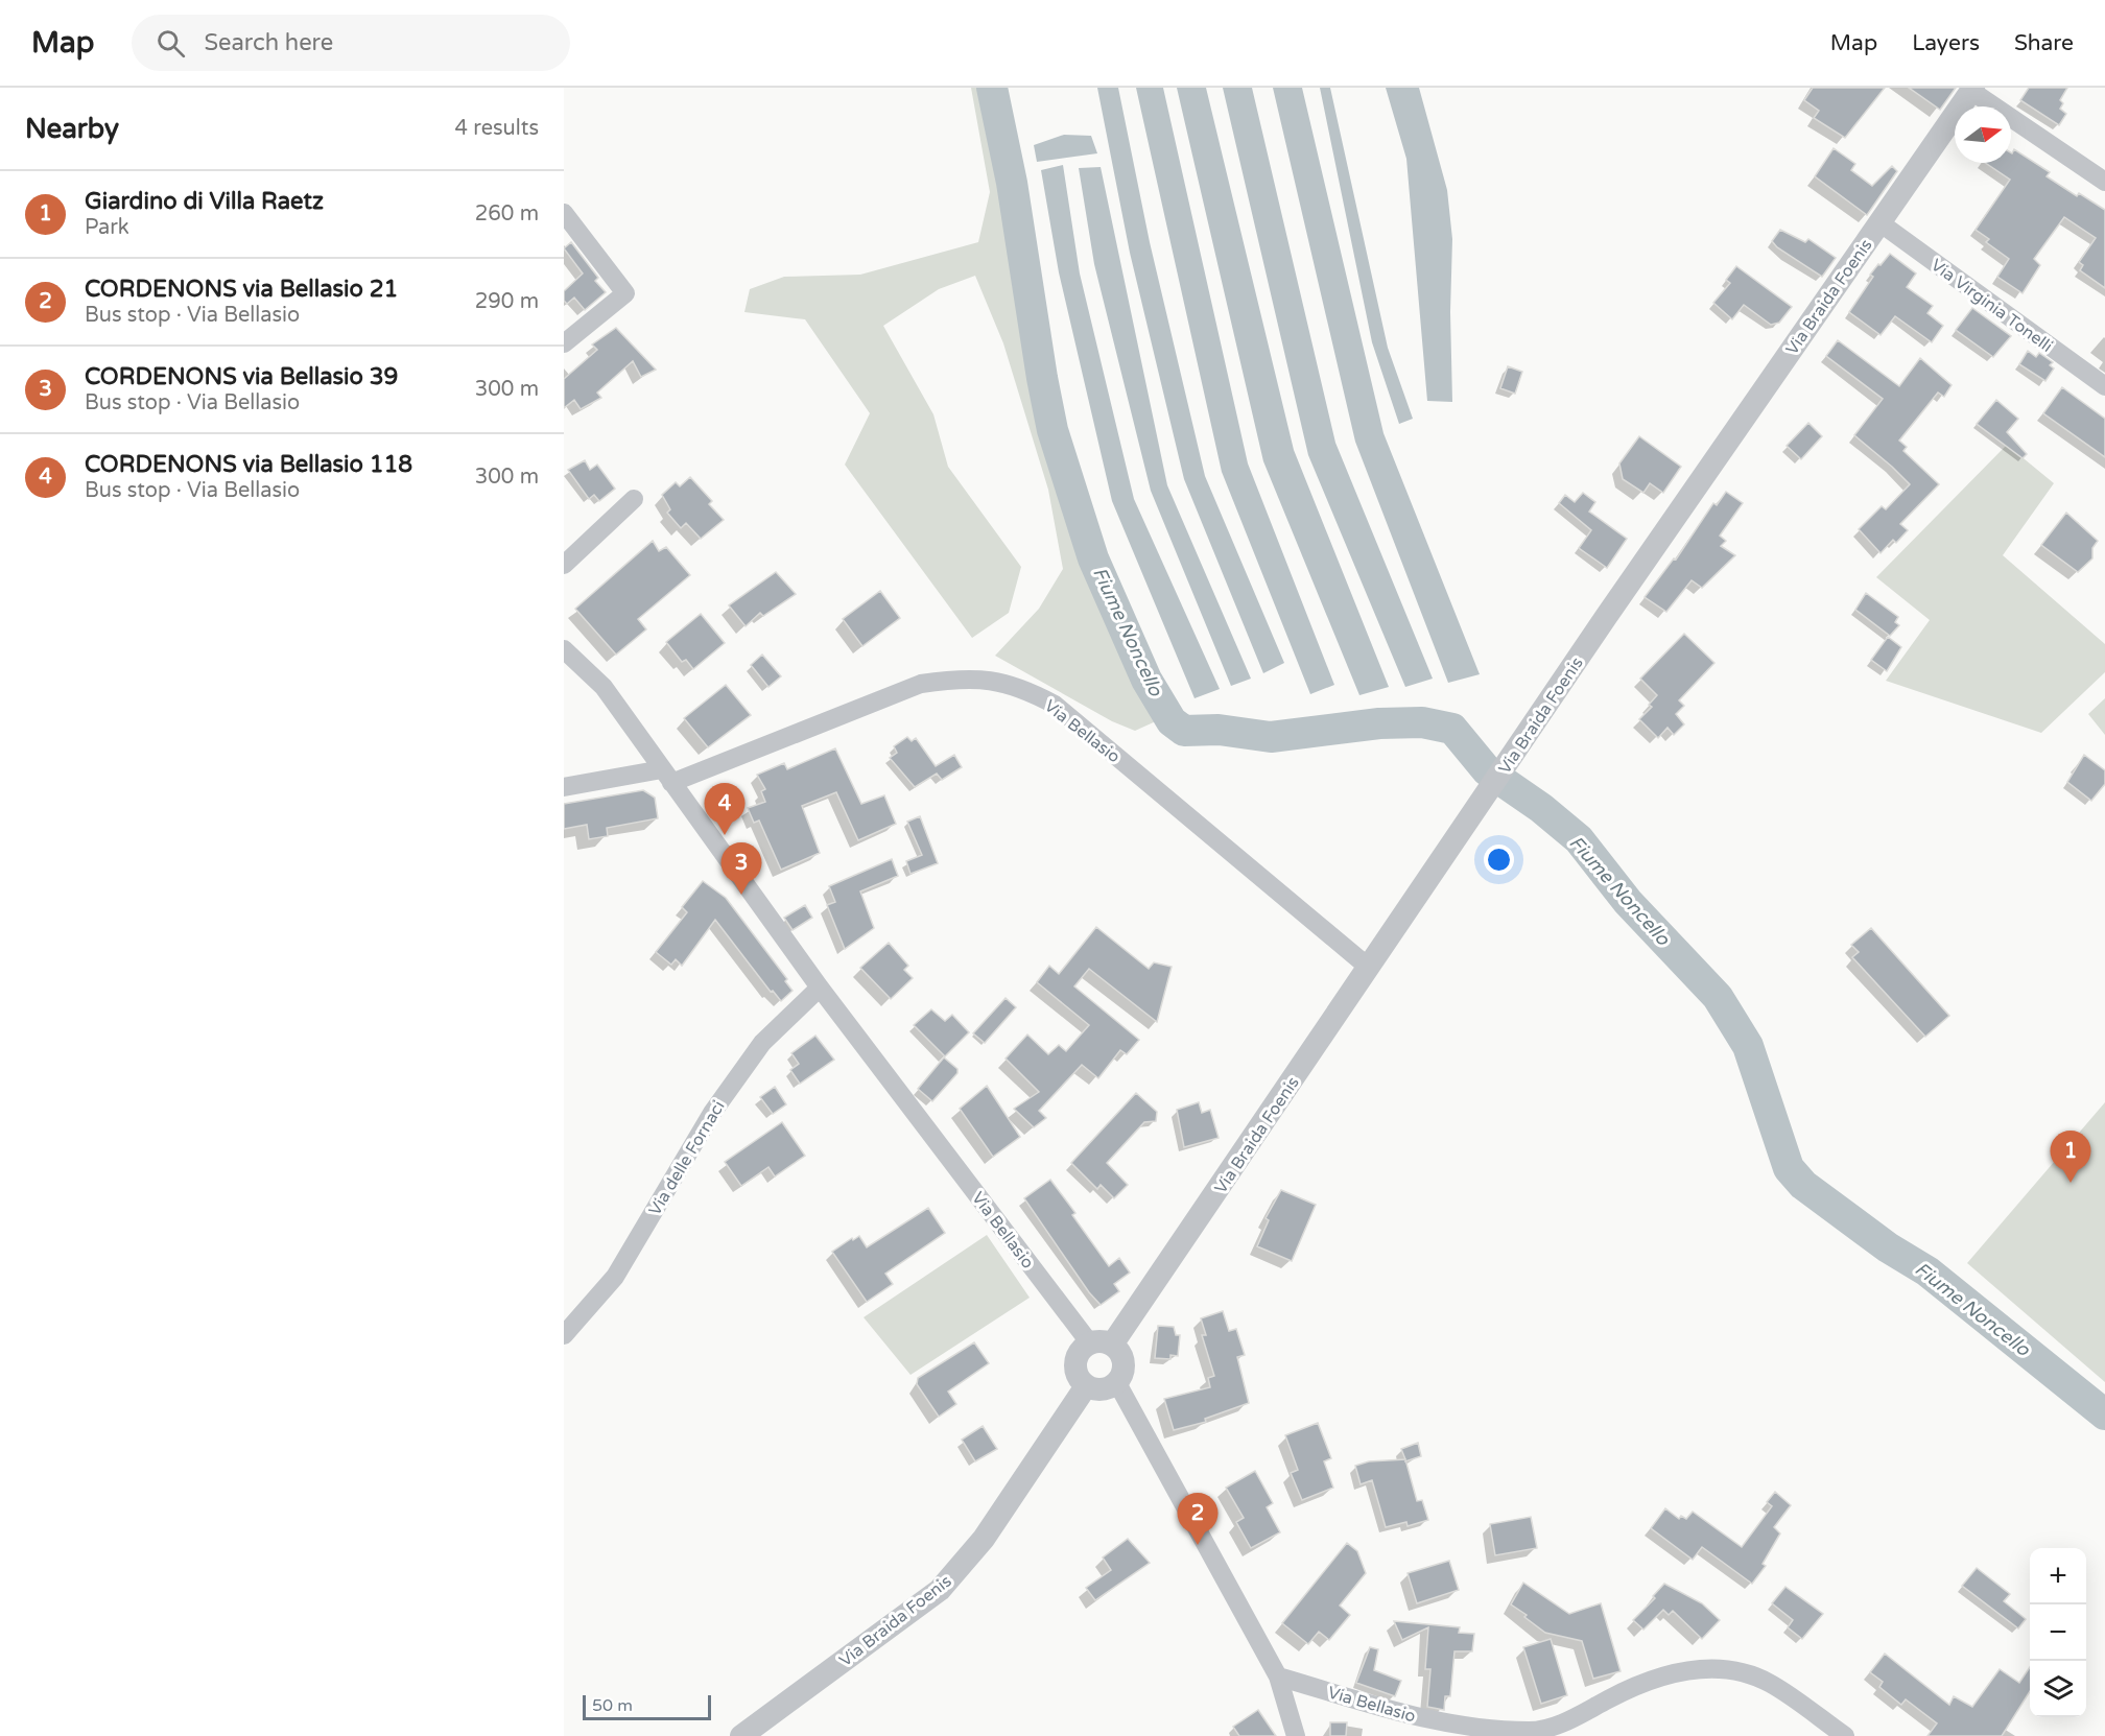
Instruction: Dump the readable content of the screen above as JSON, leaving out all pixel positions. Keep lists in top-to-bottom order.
{
  "streets": {
    "street": [
      "Via Braida Foenis",
      "Via Virginia Tonelli",
      "Via Bellasio",
      "Via delle Fornaci"
    ]
  },
  "crossings": [
    ["Via Braida Foenis", "Via Virginia Tonelli"],
    ["Via Braida Foenis", "Via Bellasio"],
    ["Via Bellasio", "Via delle Fornaci"]
  ],
  "water": ["Fiume Noncello"],
  "scale_bar": "50 m",
  "north": "right",
  "page": {
    "header": "Map",
    "search": "Search here",
    "nav": ["Map", "Layers", "Share"],
    "heading": ["Nearby", "4 results"],
    "list": [
      {
        "mark": "1",
        "name": "Giardino di Villa Raetz",
        "note": "Park",
        "value": "260 m"
      },
      {
        "mark": "2",
        "name": "CORDENONS via Bellasio 21",
        "note": "Bus stop · Via Bellasio",
        "value": "290 m"
      },
      {
        "mark": "3",
        "name": "CORDENONS via Bellasio 39",
        "note": "Bus stop · Via Bellasio",
        "value": "300 m"
      },
      {
        "mark": "4",
        "name": "CORDENONS via Bellasio 118",
        "note": "Bus stop · Via Bellasio",
        "value": "300 m"
      }
    ],
    "pins": [
      "4",
      "3",
      "1",
      "2"
    ],
    "map_buttons": ["+", "−"],
    "scale": "50 m"
  }
}
